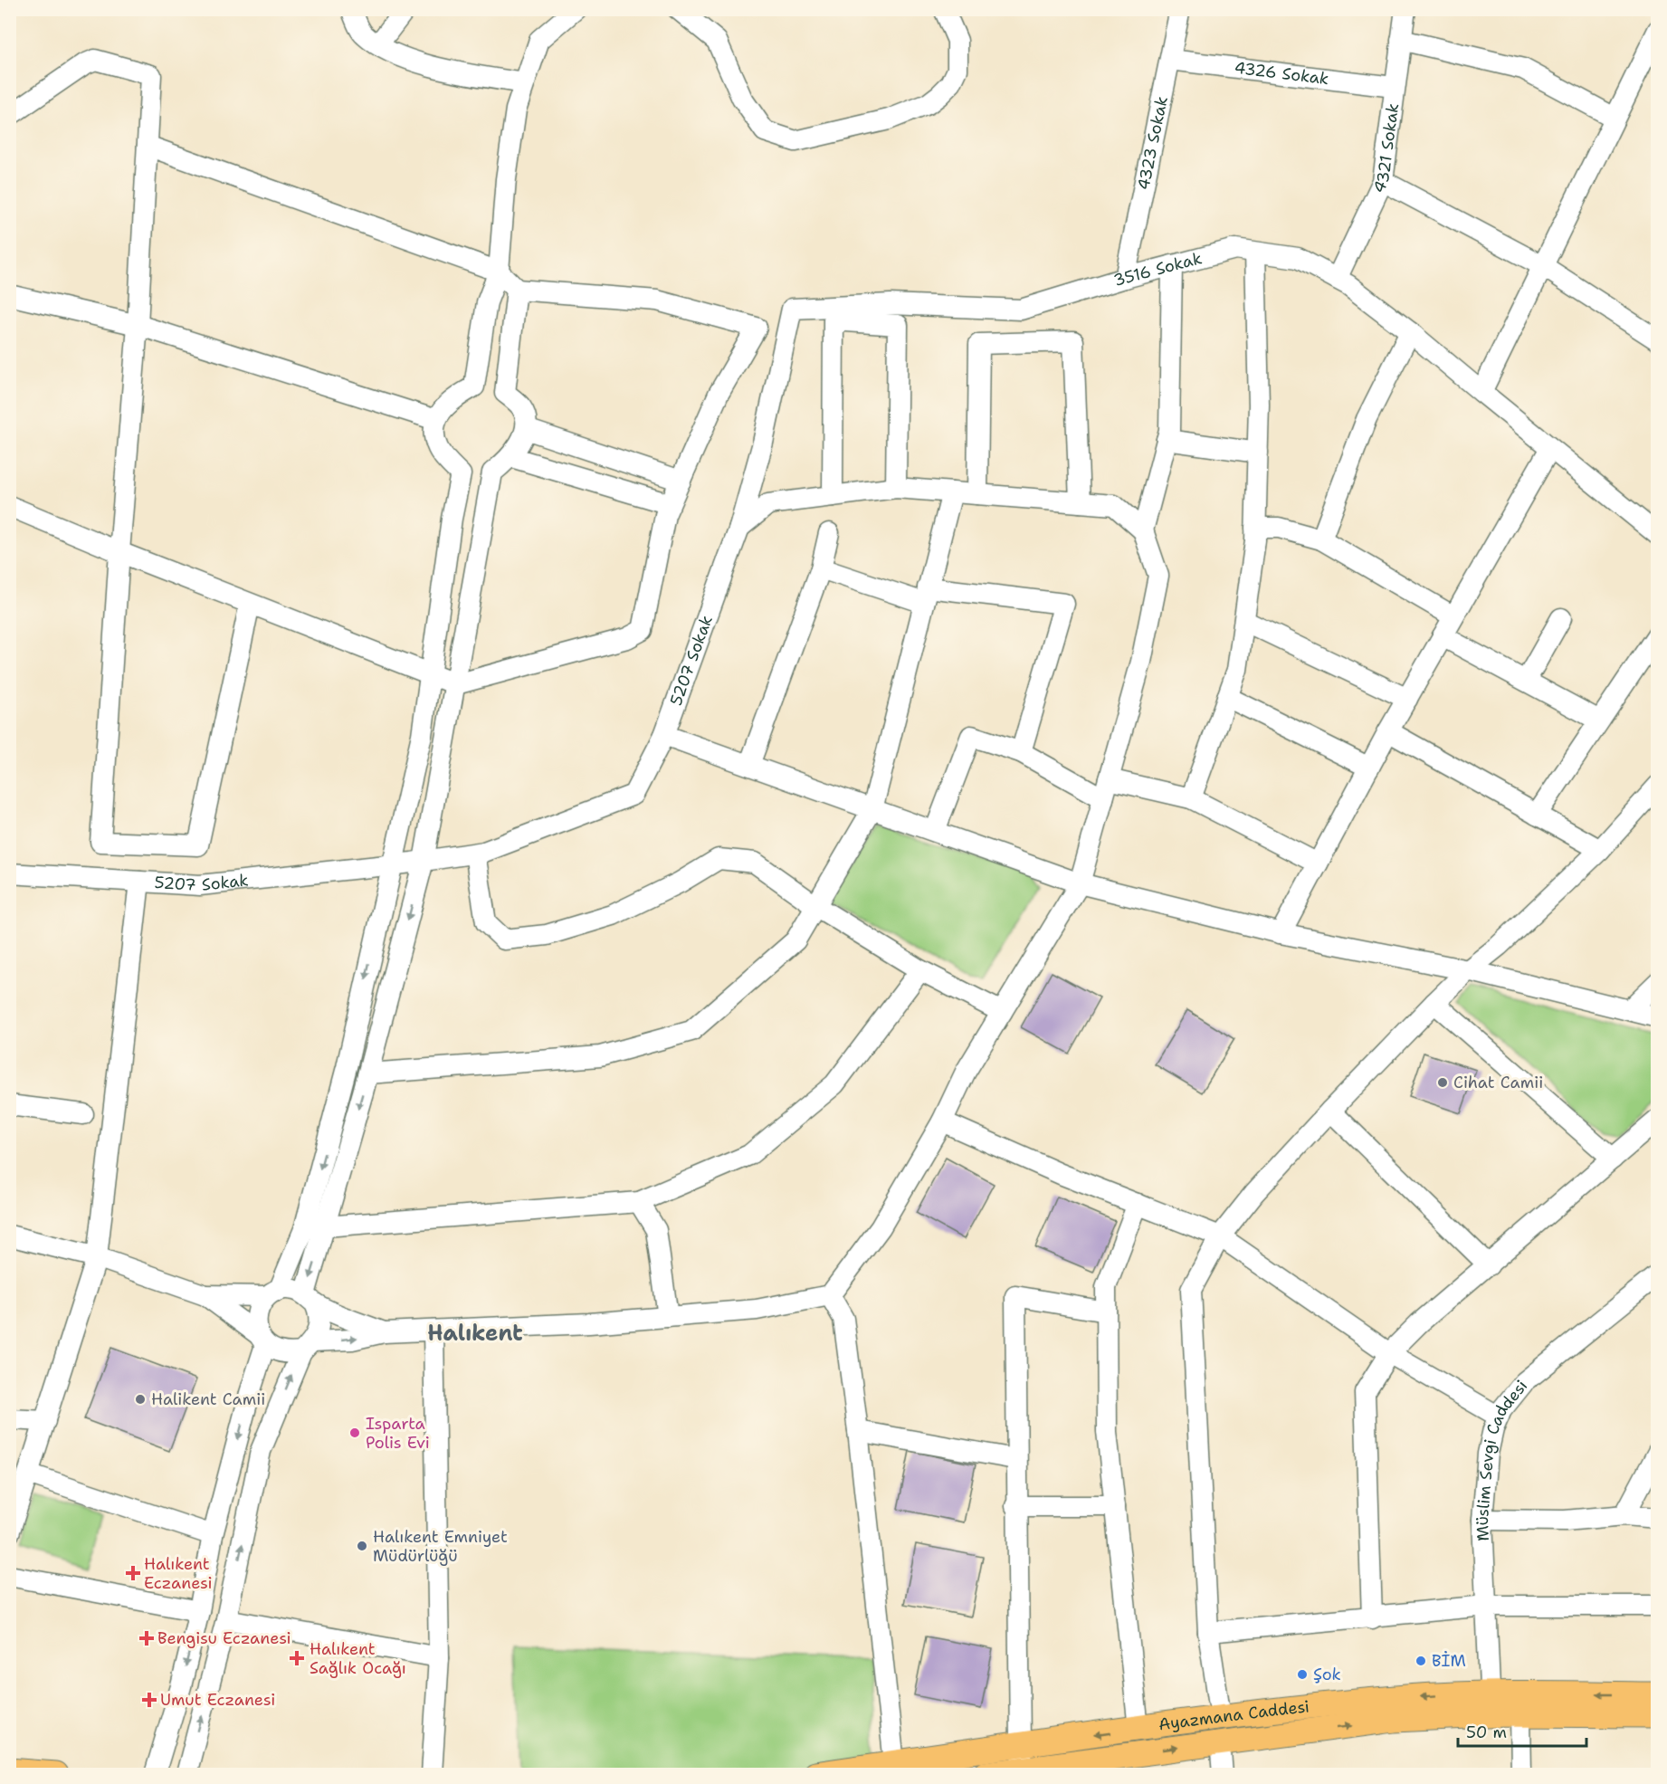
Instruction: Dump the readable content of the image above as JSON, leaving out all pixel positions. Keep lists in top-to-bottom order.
{
  "streets": {
    "main road": ["Ayazmana Caddesi"],
    "street": [
      "4326 Sokak",
      "4323 Sokak",
      "4321 Sokak",
      "3516 Sokak",
      "5207 Sokak",
      "Müslim Sevgi Caddesi"
    ]
  },
  "crossings": [
    ["4326 Sokak", "4323 Sokak"],
    ["4326 Sokak", "4321 Sokak"],
    ["4323 Sokak", "3516 Sokak"],
    ["4321 Sokak", "3516 Sokak"],
    ["3516 Sokak", "5207 Sokak"],
    ["Müslim Sevgi Caddesi", "Ayazmana Caddesi"]
  ],
  "districts": ["Halıkent"],
  "places": {
    "other": [
      "Cihat Camii",
      "Halikent Camii",
      "Isparta Polis Evi",
      "Halıkent Emniyet Müdürlüğü",
      "BİM",
      "Şok"
    ],
    "health": [
      "Halıkent Eczanesi",
      "Bengisu Eczanesi",
      "Halıkent Sağlık Ocağı",
      "Umut Eczanesi"
    ]
  },
  "scale_bar": "50 m"
}
